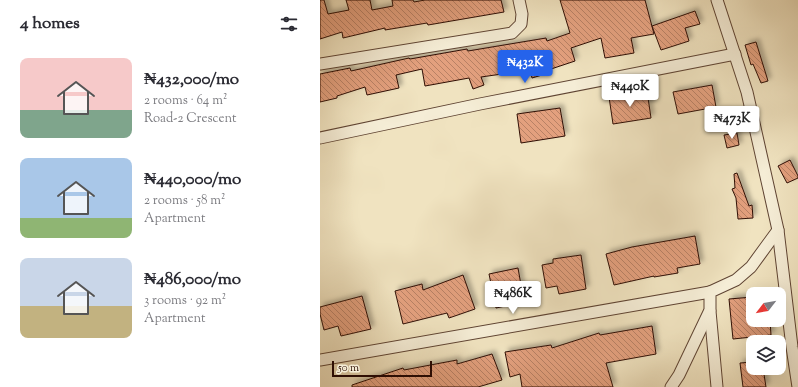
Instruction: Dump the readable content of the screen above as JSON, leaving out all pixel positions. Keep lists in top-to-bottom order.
{
  "scale_bar": "50 m",
  "north": "bottom left",
  "page": {
    "heading": "4 homes",
    "list": [
      {
        "name": "₦432,000/mo",
        "note": "2 rooms · 64 m² · Road-2 Crescent"
      },
      {
        "name": "₦440,000/mo",
        "note": "2 rooms · 58 m² · Apartment"
      },
      {
        "name": "₦486,000/mo",
        "note": "3 rooms · 92 m² · Apartment"
      }
    ],
    "price": [
      "₦432K",
      "₦440K",
      "₦473K",
      "₦486K"
    ],
    "scale": "50 m"
  }
}
